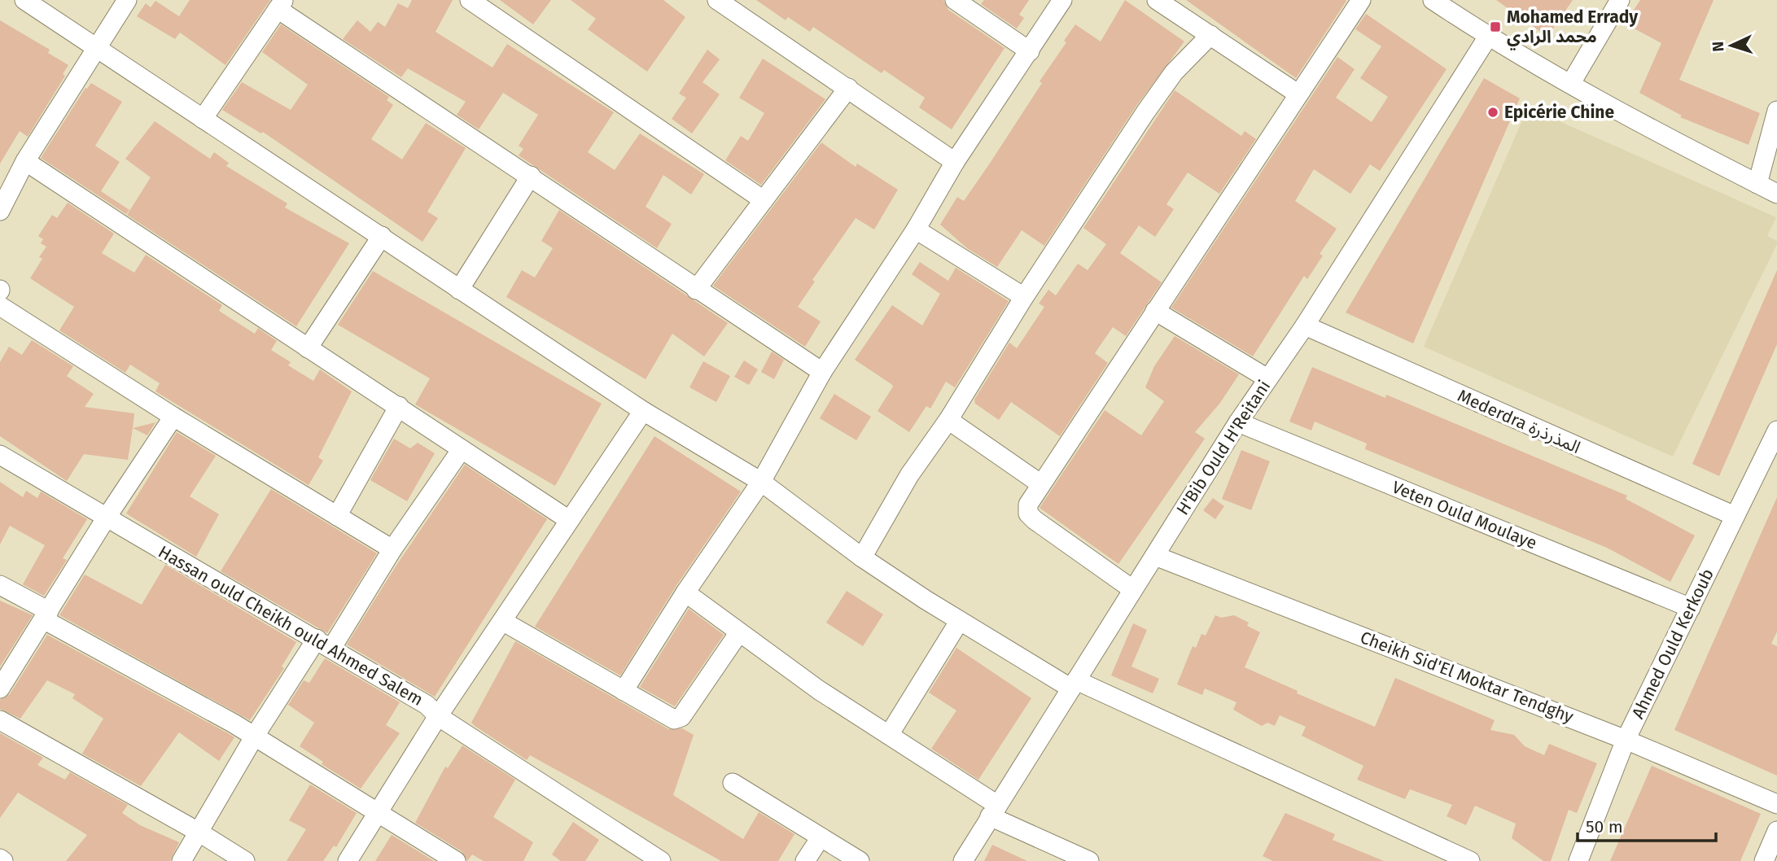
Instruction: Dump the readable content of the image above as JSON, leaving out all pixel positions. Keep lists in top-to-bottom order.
{
  "streets": {
    "street": [
      "Mederdra المذرذرة",
      "H'Bib Ould H'Reitani",
      "Veten Ould Moulaye",
      "Hassan ould Cheikh ould Ahmed Salem",
      "Ahmed Ould Kerkoub",
      "Cheikh Sid'El Moktar Tendghy"
    ]
  },
  "crossings": [
    ["Mederdra المذرذرة", "H'Bib Ould H'Reitani"],
    ["Mederdra المذرذرة", "Ahmed Ould Kerkoub"],
    ["H'Bib Ould H'Reitani", "Veten Ould Moulaye"],
    ["H'Bib Ould H'Reitani", "Cheikh Sid'El Moktar Tendghy"],
    ["Veten Ould Moulaye", "Ahmed Ould Kerkoub"],
    ["Ahmed Ould Kerkoub", "Cheikh Sid'El Moktar Tendghy"]
  ],
  "places": {
    "transit": ["Mohamed Errady محمد الرادي"],
    "other": ["Epicérie Chine"]
  },
  "scale_bar": "50 m",
  "north": "left"
}
